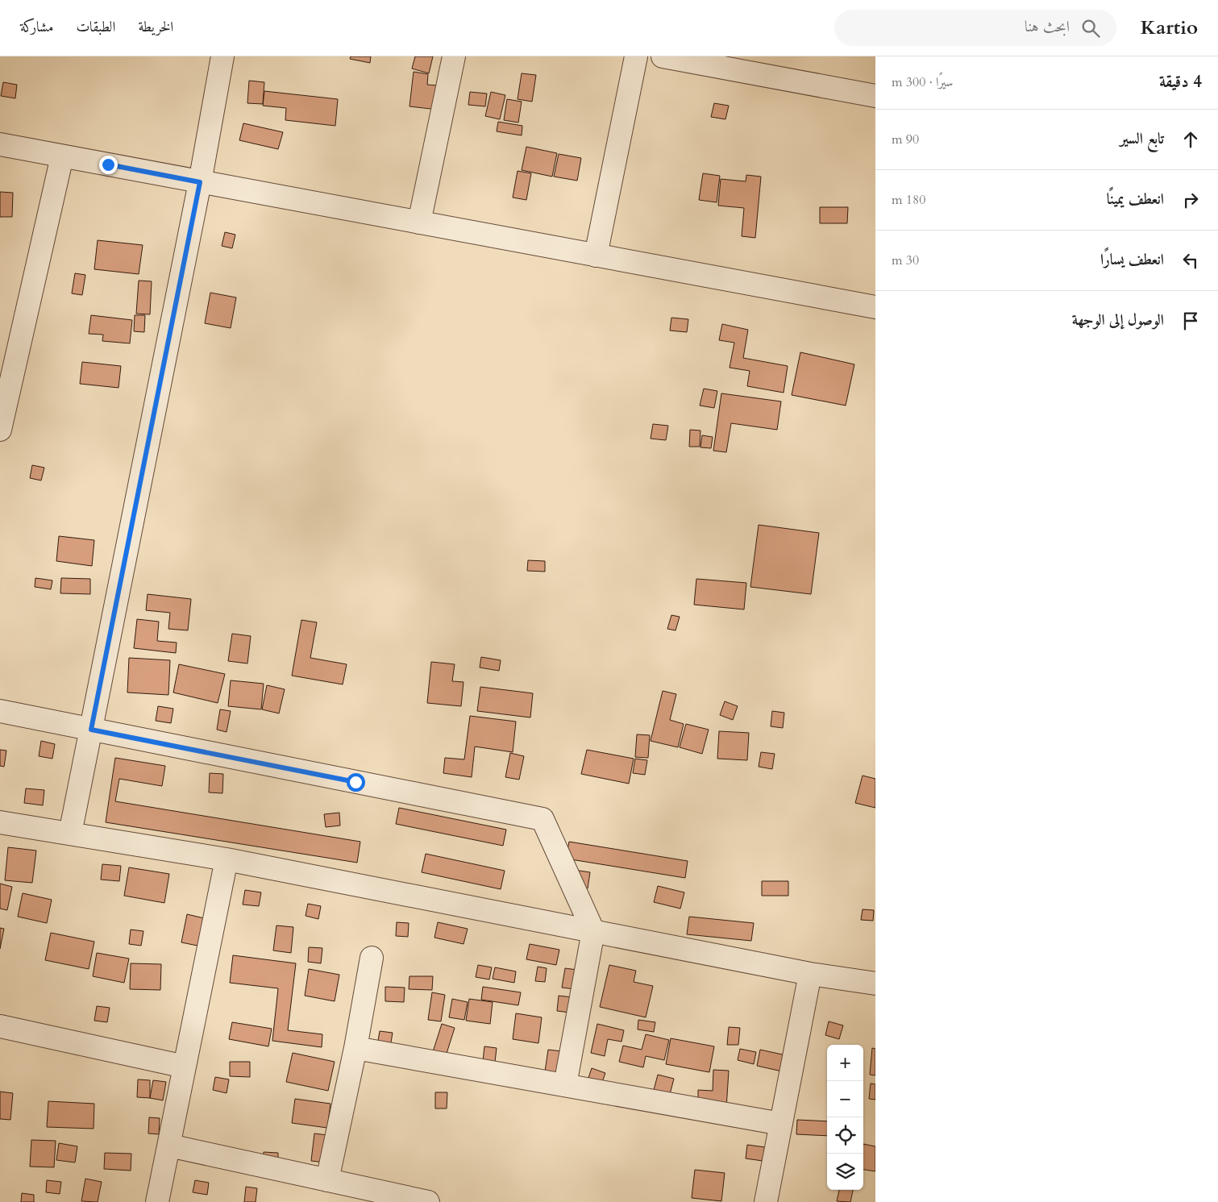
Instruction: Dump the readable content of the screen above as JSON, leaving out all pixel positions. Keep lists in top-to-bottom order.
{
  "page": {
    "header": "Kartio",
    "search": "ابحث هنا",
    "nav": ["الخريطة", "الطبقات", "مشاركة"],
    "heading": ["4 دقيقة", "سيرًا · 300 m"],
    "list": [
      ["تابع السير", "90 m"],
      ["انعطف يمينًا", "180 m"],
      ["انعطف يسارًا", "30 m"],
      "الوصول إلى الوجهة"
    ],
    "map_buttons": ["+", "−"]
  }
}
